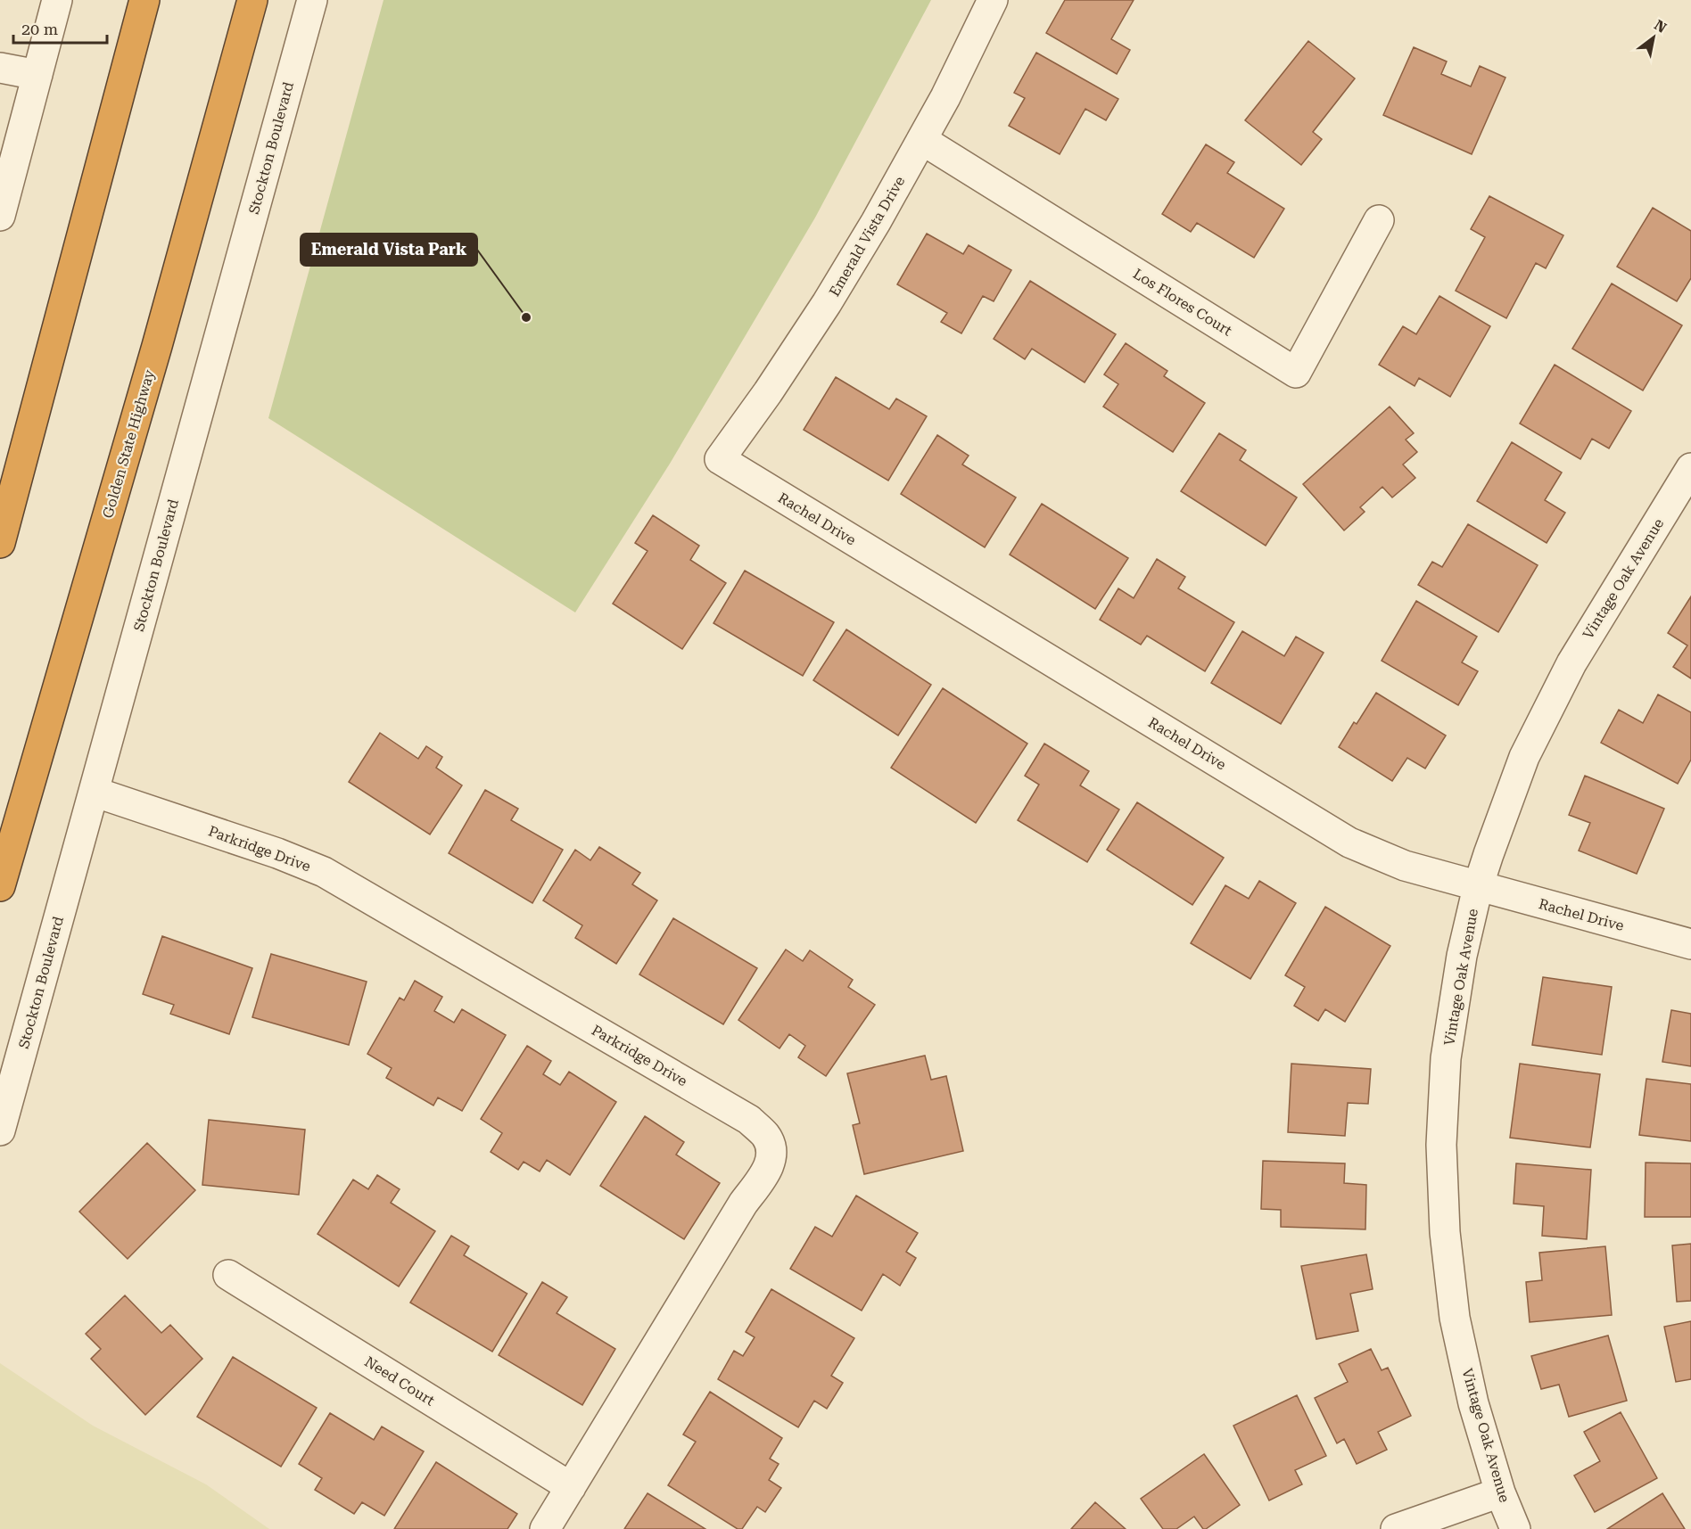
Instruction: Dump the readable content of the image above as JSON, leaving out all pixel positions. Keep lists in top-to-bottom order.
{
  "streets": {
    "highway": ["Golden State Highway"],
    "street": [
      "Stockton Boulevard",
      "Emerald Vista Drive",
      "Los Flores Court",
      "Rachel Drive",
      "Vintage Oak Avenue",
      "Parkridge Drive",
      "Need Court"
    ]
  },
  "crossings": [
    ["Stockton Boulevard", "Parkridge Drive"],
    ["Emerald Vista Drive", "Los Flores Court"],
    ["Emerald Vista Drive", "Rachel Drive"],
    ["Rachel Drive", "Vintage Oak Avenue"],
    ["Parkridge Drive", "Need Court"]
  ],
  "places": ["Emerald Vista Park"],
  "scale_bar": "20 m",
  "north": "top right"
}
